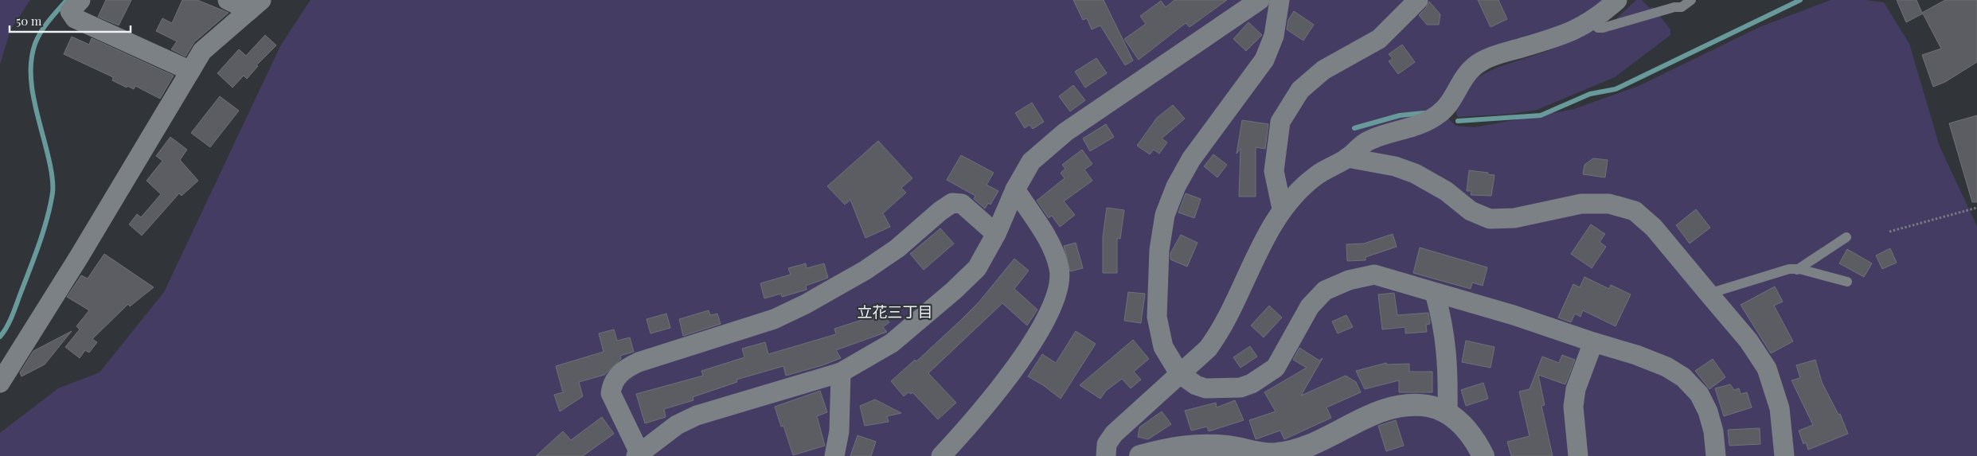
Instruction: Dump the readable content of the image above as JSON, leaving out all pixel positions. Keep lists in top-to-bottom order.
{
  "districts": ["立花三丁目"],
  "scale_bar": "50 m"
}
